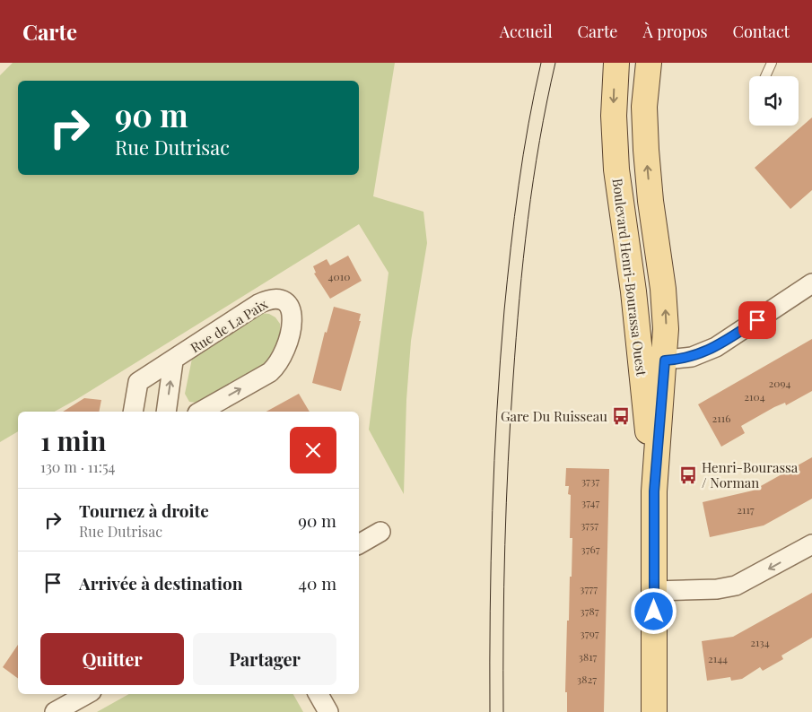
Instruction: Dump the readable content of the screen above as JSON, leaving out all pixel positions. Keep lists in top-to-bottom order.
{
  "streets": {
    "main road": ["Boulevard Henri-Bourassa Ouest"],
    "street": ["Rue de La Paix"]
  },
  "places": {
    "bus stop": ["Gare Du Ruisseau", "Henri-Bourassa / Norman"]
  },
  "house_numbers": [
    "4010",
    "2094",
    "2104",
    "2116",
    "3737",
    "3747",
    "2117",
    "3757",
    "3767",
    "3777",
    "3787",
    "3797",
    "2134",
    "3817",
    "2144",
    "3827"
  ],
  "page": {
    "header": "Carte",
    "nav": [
      "Accueil",
      "Carte",
      "À propos",
      "Contact"
    ],
    "turn": ["90 m", "Rue Dutrisac"],
    "heading": ["1 min", "130 m · 11:54"],
    "list": [
      {
        "name": "Tournez à droite",
        "note": "Rue Dutrisac",
        "value": "90 m"
      },
      {
        "name": "Arrivée à destination",
        "value": "40 m"
      }
    ],
    "buttons": ["Quitter", "Partager"]
  }
}
